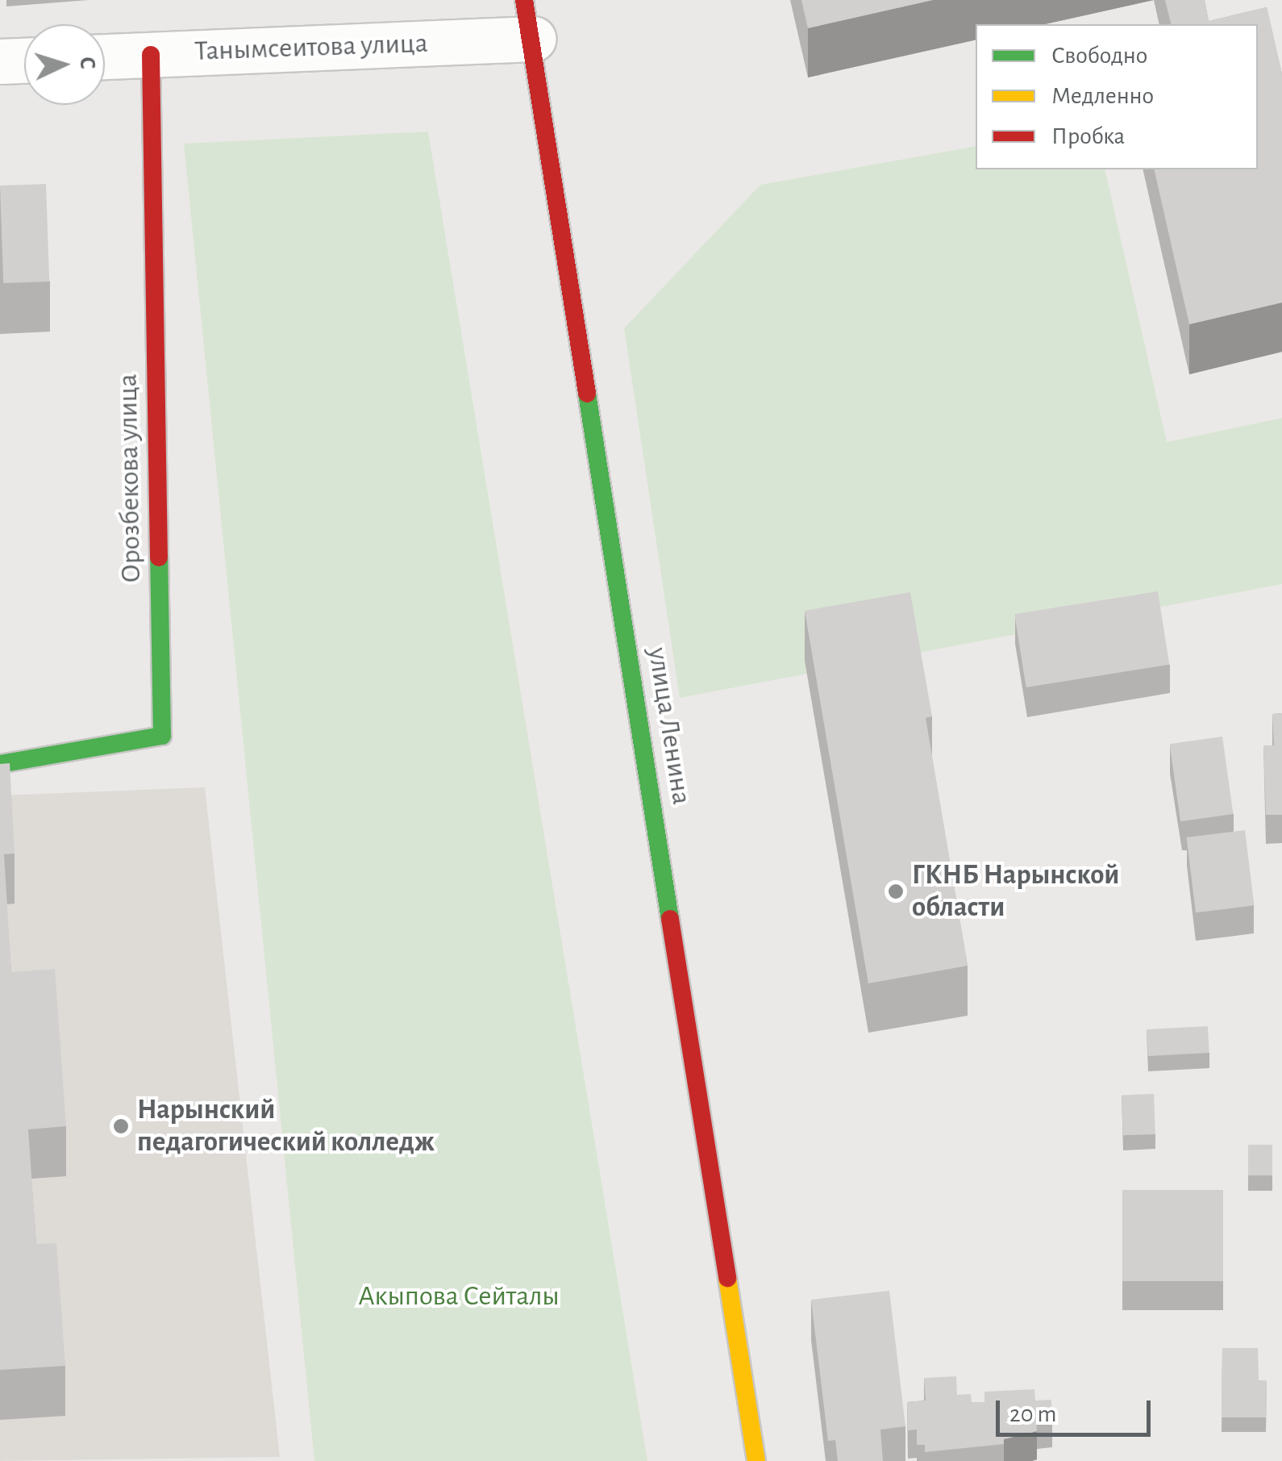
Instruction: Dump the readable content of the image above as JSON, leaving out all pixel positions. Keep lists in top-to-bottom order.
{
  "streets": {
    "main road": ["Орозбекова улица", "улица Ленина"],
    "street": ["Танымсеитова улица"]
  },
  "crossings": [
    ["Танымсеитова улица", "Орозбекова улица"],
    ["Танымсеитова улица", "улица Ленина"]
  ],
  "parks": ["Акыпова Сейталы"],
  "places": ["ГКНБ Нарынской области", "Нарынский педагогический колледж"],
  "legend": ["Свободно", "Медленно", "Пробка"],
  "scale_bar": "20 m",
  "north": "right"
}
